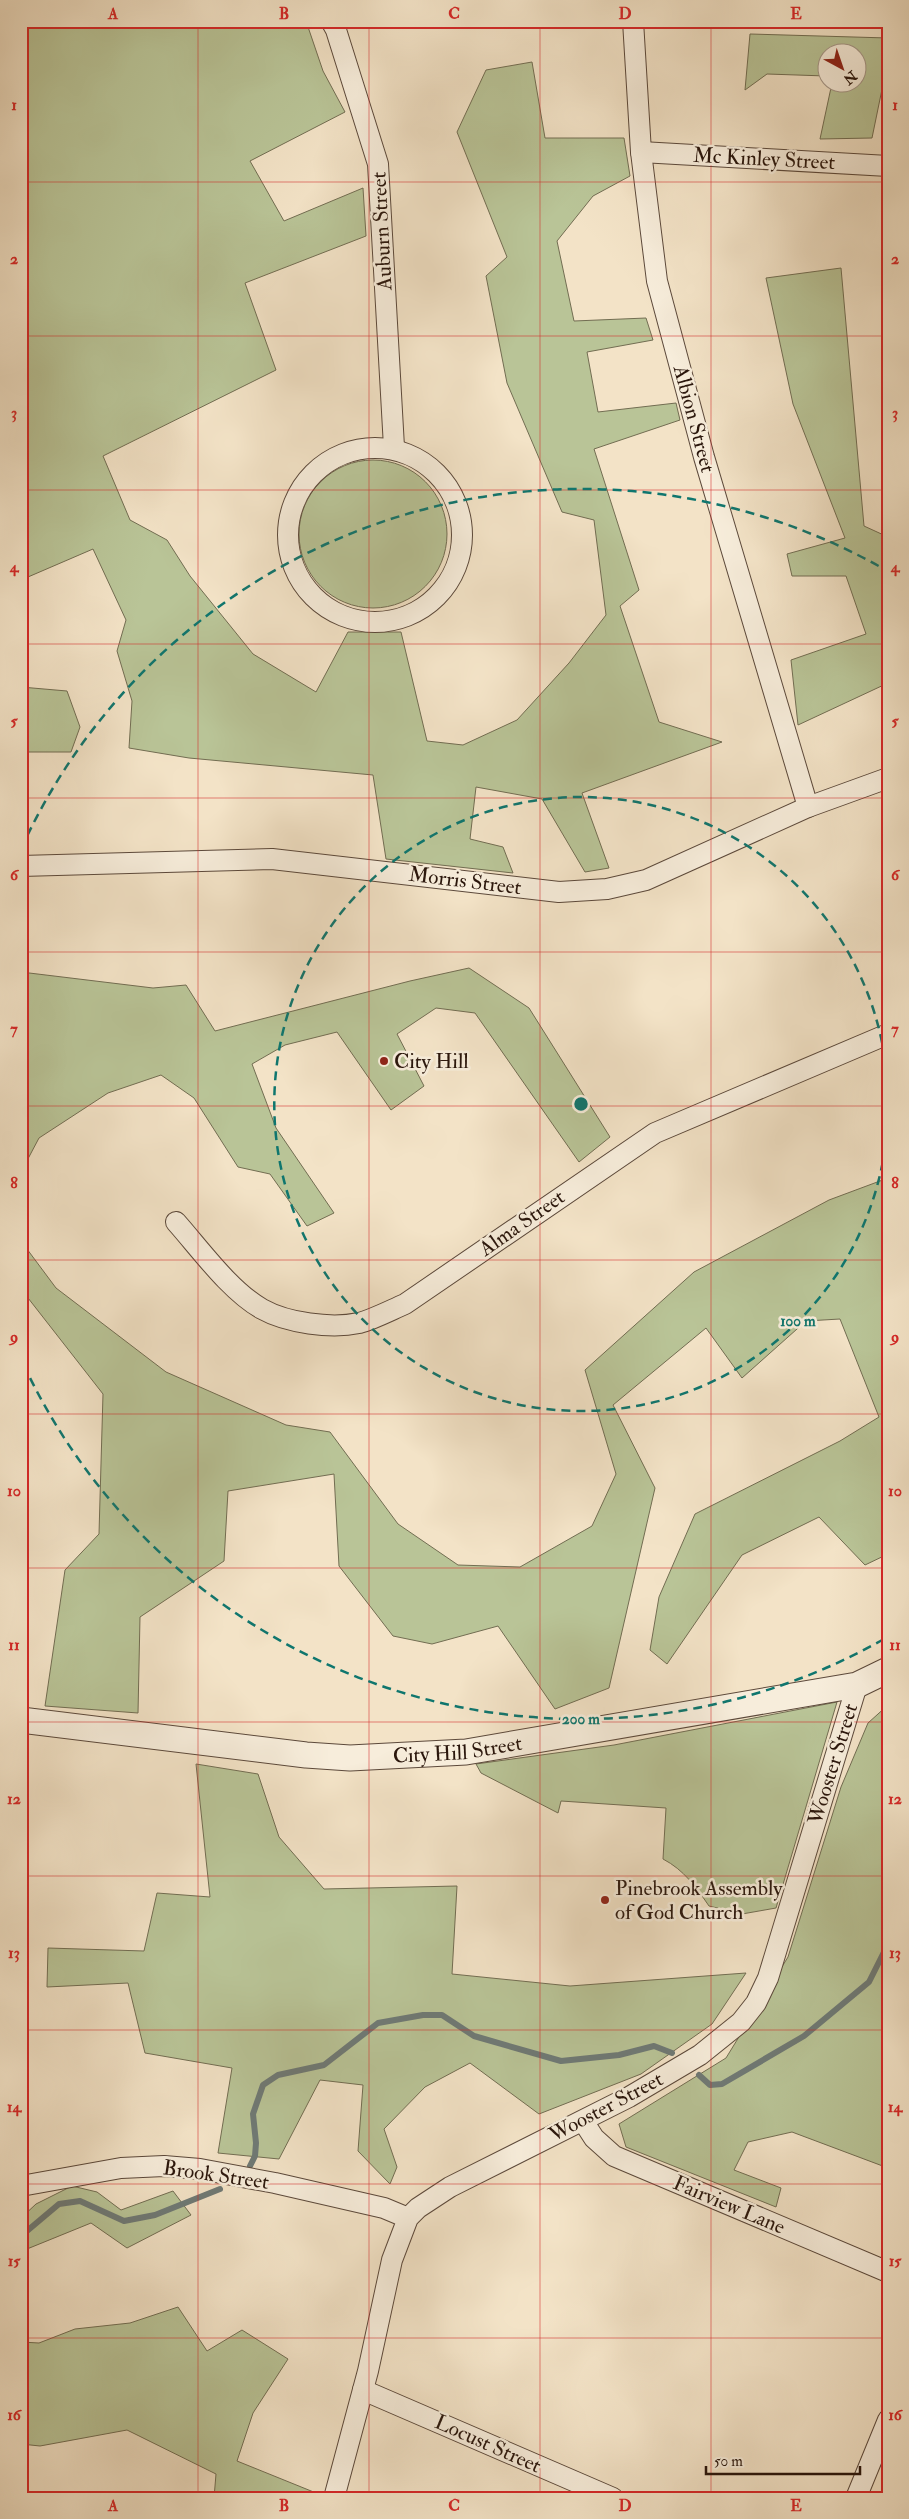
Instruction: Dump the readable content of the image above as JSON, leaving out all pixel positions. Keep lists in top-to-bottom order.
{
  "streets": {
    "street": [
      "Mc Kinley Street",
      "Auburn Street",
      "Albion Street",
      "Morris Street",
      "Alma Street",
      "City Hill Street",
      "Wooster Street",
      "Brook Street",
      "Fairview Lane",
      "Locust Street"
    ]
  },
  "crossings": [
    ["Mc Kinley Street", "Albion Street"],
    ["Albion Street", "Morris Street"],
    ["City Hill Street", "Wooster Street"],
    ["Wooster Street", "Brook Street"],
    ["Wooster Street", "Fairview Lane"],
    ["Wooster Street", "Locust Street"]
  ],
  "places": ["City Hill", "Pinebrook Assembly of God Church"],
  "scale_bar": "50 m",
  "north": "bottom right",
  "grid": {
    "columns": [
      "A",
      "B",
      "C",
      "D",
      "E"
    ],
    "rows": [
      "1",
      "2",
      "3",
      "4",
      "5",
      "6",
      "7",
      "8",
      "9",
      "10",
      "11",
      "12",
      "13",
      "14",
      "15",
      "16"
    ]
  },
  "rings": ["100 m", "200 m"]
}
